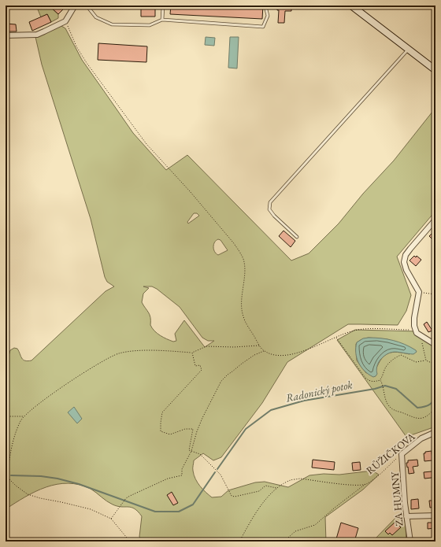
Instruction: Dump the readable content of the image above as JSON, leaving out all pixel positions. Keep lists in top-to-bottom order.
{
  "streets": {
    "street": ["RŮŽIČKOVA", "ZA HUMNY"]
  },
  "crossings": [
    ["RŮŽIČKOVA", "ZA HUMNY"]
  ],
  "water": ["Radonický potok"]
}
